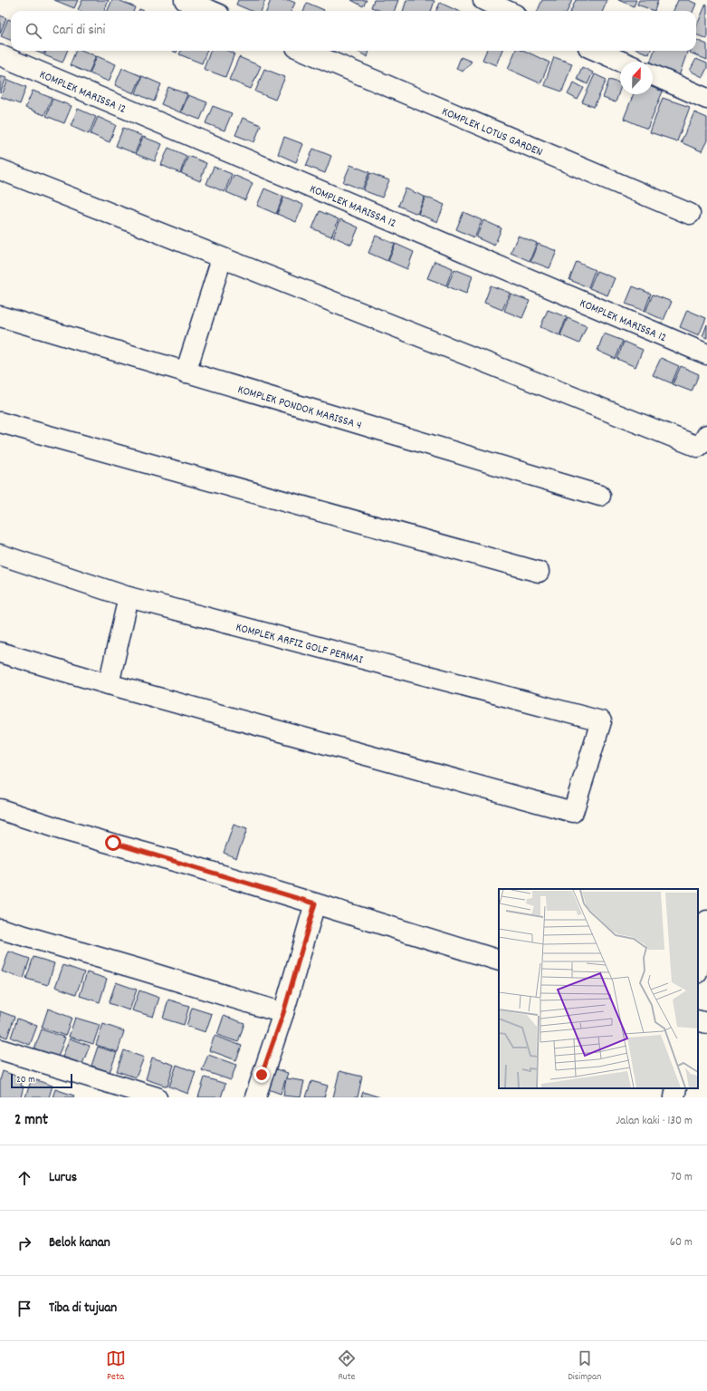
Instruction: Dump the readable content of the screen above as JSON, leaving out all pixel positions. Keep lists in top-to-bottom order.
{
  "streets": {
    "street": [
      "KOMPLEK MARISSA 12",
      "KOMPLEK LOTUS GARDEN",
      "KOMPLEK PONDOK MARISSA 4",
      "KOMPLEK ARFIZ GOLF PERMAI"
    ]
  },
  "scale_bar": "20 m",
  "north": "top",
  "page": {
    "search": "Cari di sini",
    "scale": "20 m",
    "heading": ["2 mnt", "Jalan kaki · 130 m"],
    "list": [
      ["Lurus", "70 m"],
      ["Belok kanan", "60 m"],
      "Tiba di tujuan"
    ],
    "nav": ["Peta", "Rute", "Disimpan"]
  }
}
